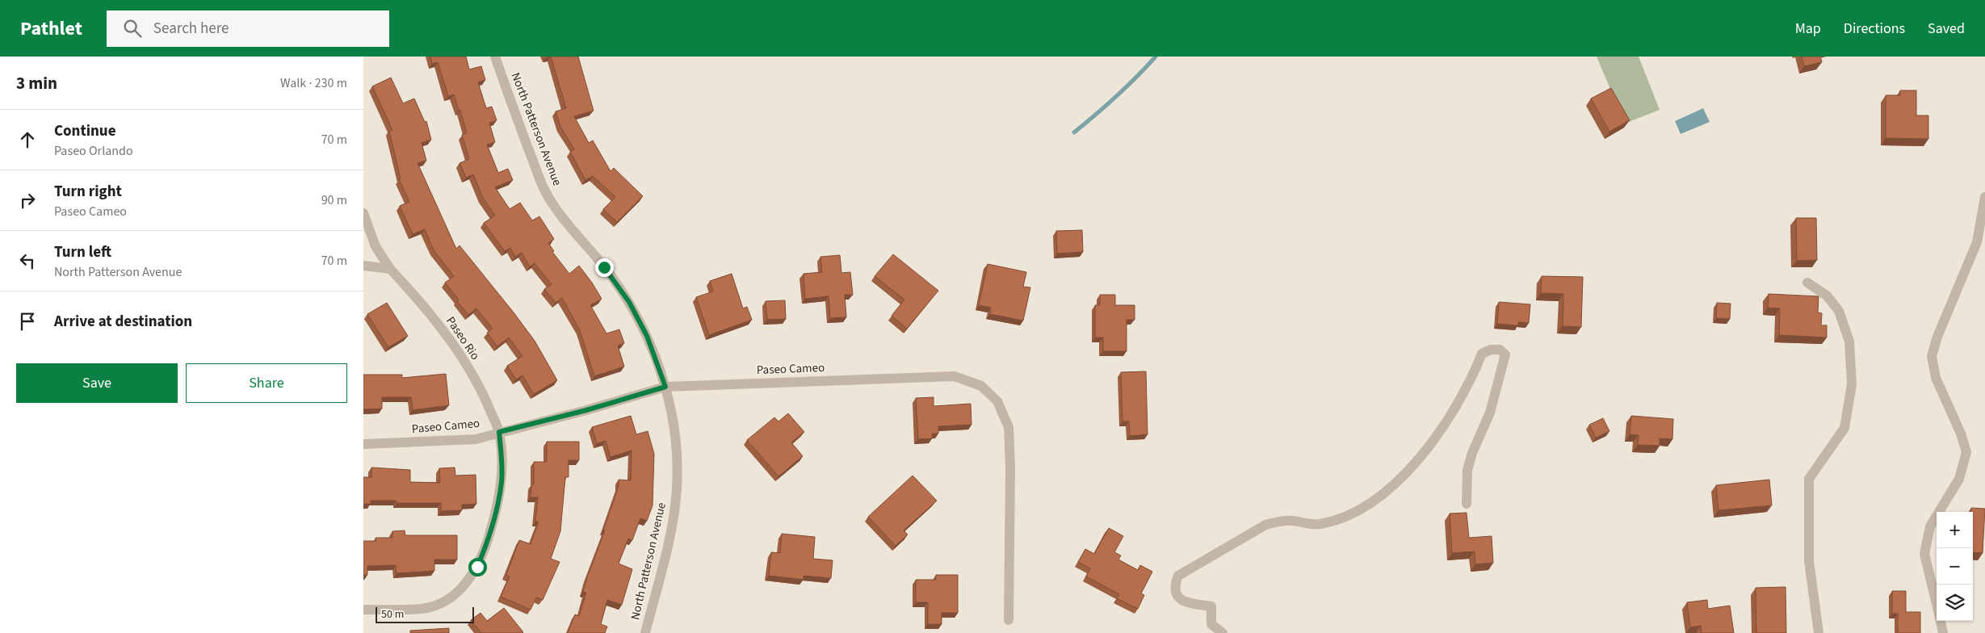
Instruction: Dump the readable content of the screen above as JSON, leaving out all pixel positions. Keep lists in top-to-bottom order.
{
  "streets": {
    "street": ["North Patterson Avenue", "Paseo Rio", "Paseo Cameo"]
  },
  "crossings": [
    ["North Patterson Avenue", "Paseo Cameo"],
    ["Paseo Rio", "Paseo Cameo"]
  ],
  "scale_bar": "50 m",
  "page": {
    "header": "Pathlet",
    "search": "Search here",
    "nav": ["Map", "Directions", "Saved"],
    "heading": ["3 min", "Walk · 230 m"],
    "list": [
      ["Continue", "Paseo Orlando", "70 m"],
      ["Turn right", "Paseo Cameo", "90 m"],
      ["Turn left", "North Patterson Avenue", "70 m"],
      "Arrive at destination"
    ],
    "buttons": ["Save", "Share"],
    "map_buttons": ["+", "−"],
    "scale": "50 m"
  }
}
